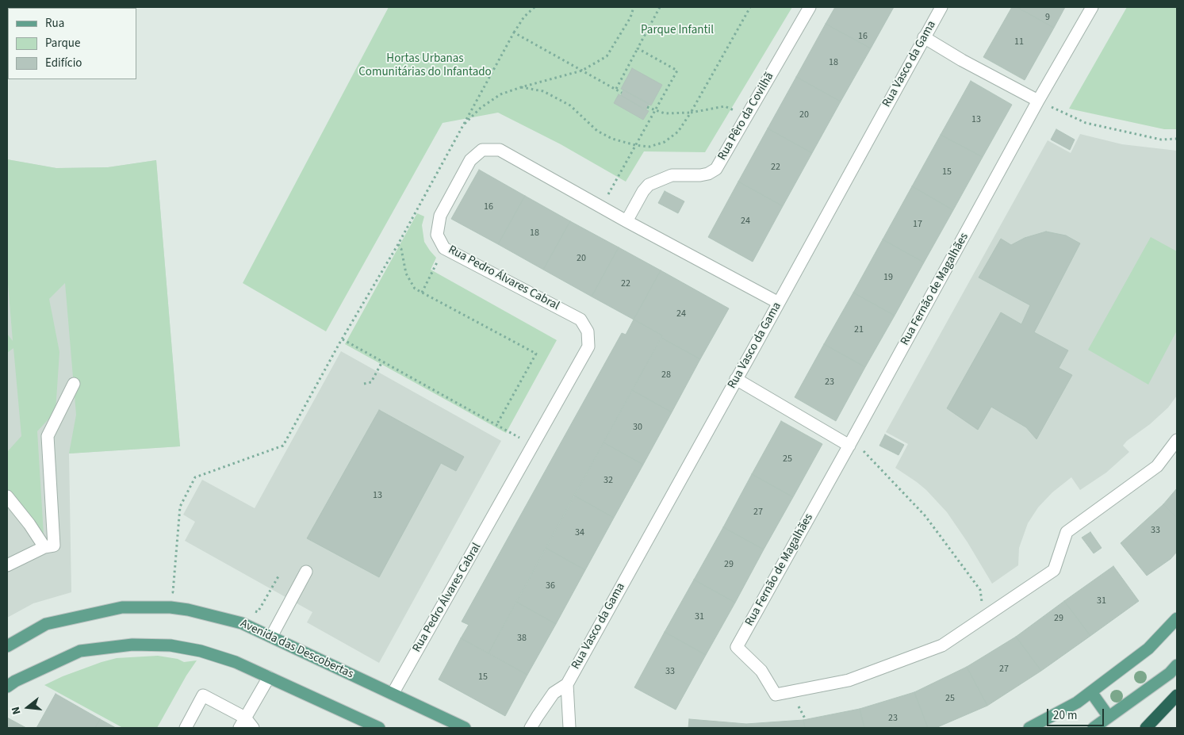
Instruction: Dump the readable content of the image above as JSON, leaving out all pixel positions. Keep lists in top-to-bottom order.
{
  "streets": {
    "main road": ["Avenida das Descobertas"],
    "street": [
      "Rua Vasco da Gama",
      "Rua Pêro da Covilhã",
      "Rua Pedro Álvares Cabral",
      "Rua Fernão de Magalhães"
    ]
  },
  "crossings": [
    ["Rua Vasco da Gama", "Rua Pedro Álvares Cabral"],
    ["Rua Pêro da Covilhã", "Rua Pedro Álvares Cabral"],
    ["Rua Pedro Álvares Cabral", "Avenida das Descobertas"]
  ],
  "parks": ["Parque Infantil", "Hortas Urbanas Comunitárias do Infantado"],
  "house_numbers": [
    "9",
    "16",
    "11",
    "18",
    "20",
    "13",
    "22",
    "15",
    "16",
    "24",
    "17",
    "18",
    "20",
    "19",
    "22",
    "24",
    "21",
    "28",
    "23",
    "30",
    "25",
    "32",
    "13",
    "27",
    "33",
    "34",
    "29",
    "36",
    "31",
    "31",
    "29",
    "38",
    "27",
    "33",
    "15",
    "25",
    "23"
  ],
  "legend": ["Rua", "Parque", "Edifício"],
  "scale_bar": "20 m",
  "north": "left"
}
